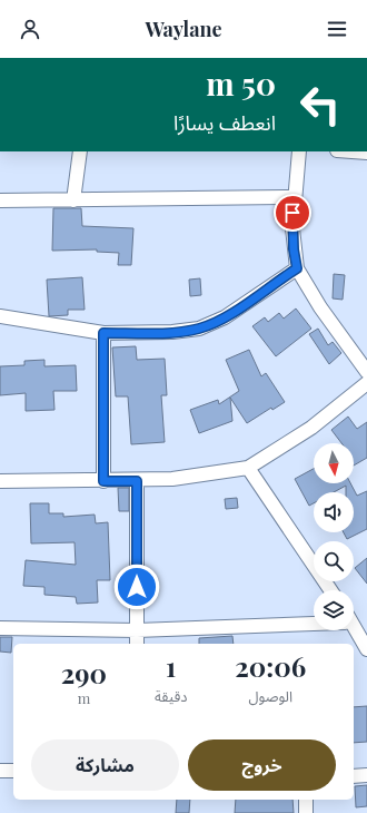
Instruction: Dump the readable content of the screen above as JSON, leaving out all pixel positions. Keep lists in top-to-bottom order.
{
  "north": "bottom",
  "page": {
    "header": "Waylane",
    "turn": ["50 m", "انعطف يسارًا"],
    "eta": [
      "20:06",
      "الوصول",
      "1",
      "دقيقة",
      "290",
      "m"
    ],
    "buttons": ["خروج", "مشاركة"]
  }
}
